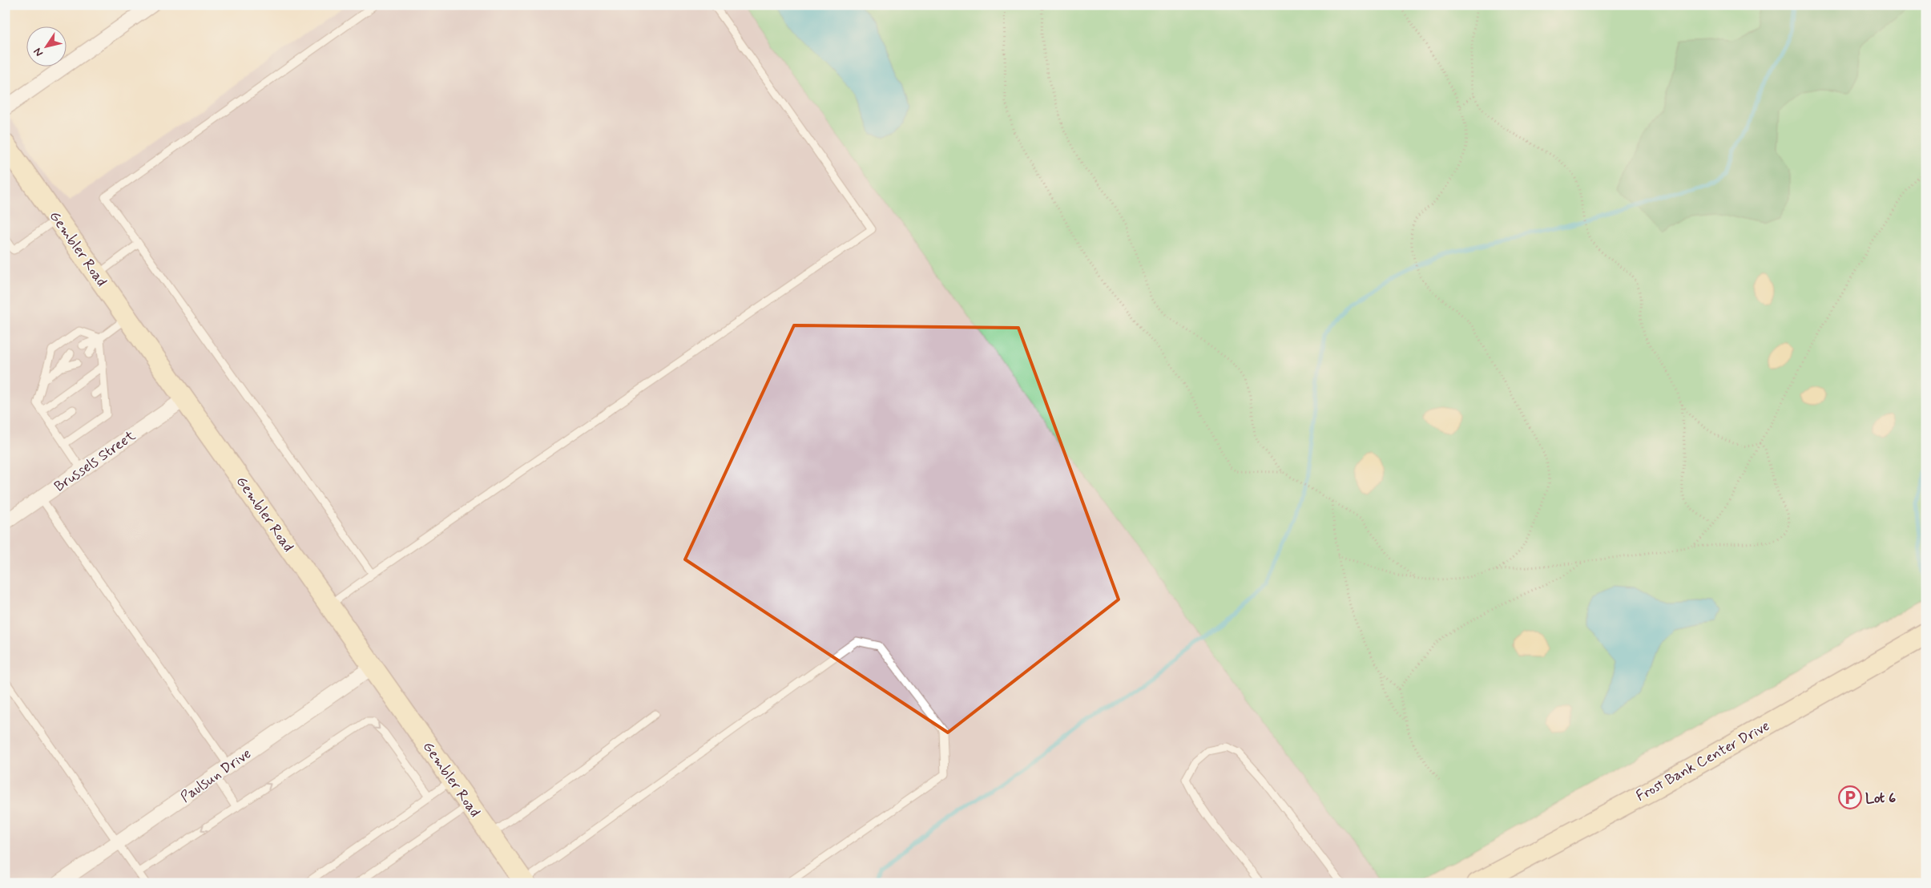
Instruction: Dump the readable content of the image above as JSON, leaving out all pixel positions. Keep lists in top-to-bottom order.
{
  "streets": {
    "main road": ["Gembler Road", "Frost Bank Center Drive"],
    "street": ["Brussels Street", "Paulsun Drive"]
  },
  "crossings": [
    ["Gembler Road", "Brussels Street"],
    ["Gembler Road", "Paulsun Drive"]
  ],
  "places": {
    "parking": ["Lot 6"]
  },
  "north": "bottom left"
}
